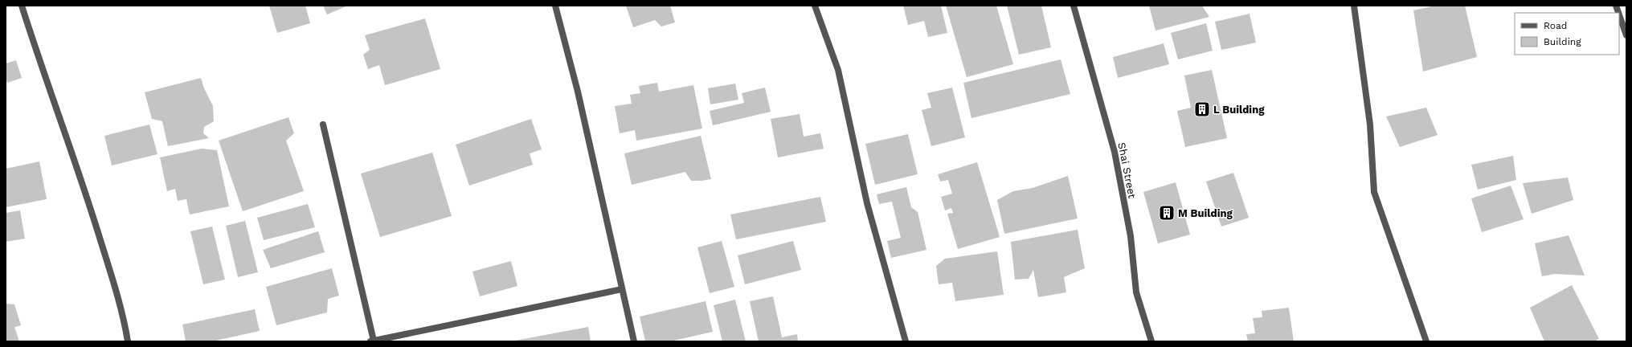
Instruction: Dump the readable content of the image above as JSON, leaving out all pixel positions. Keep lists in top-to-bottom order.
{
  "streets": {
    "street": ["Shai Street"]
  },
  "places": {
    "building": ["L Building", "M Building"]
  },
  "legend": ["Road", "Building"]
}
